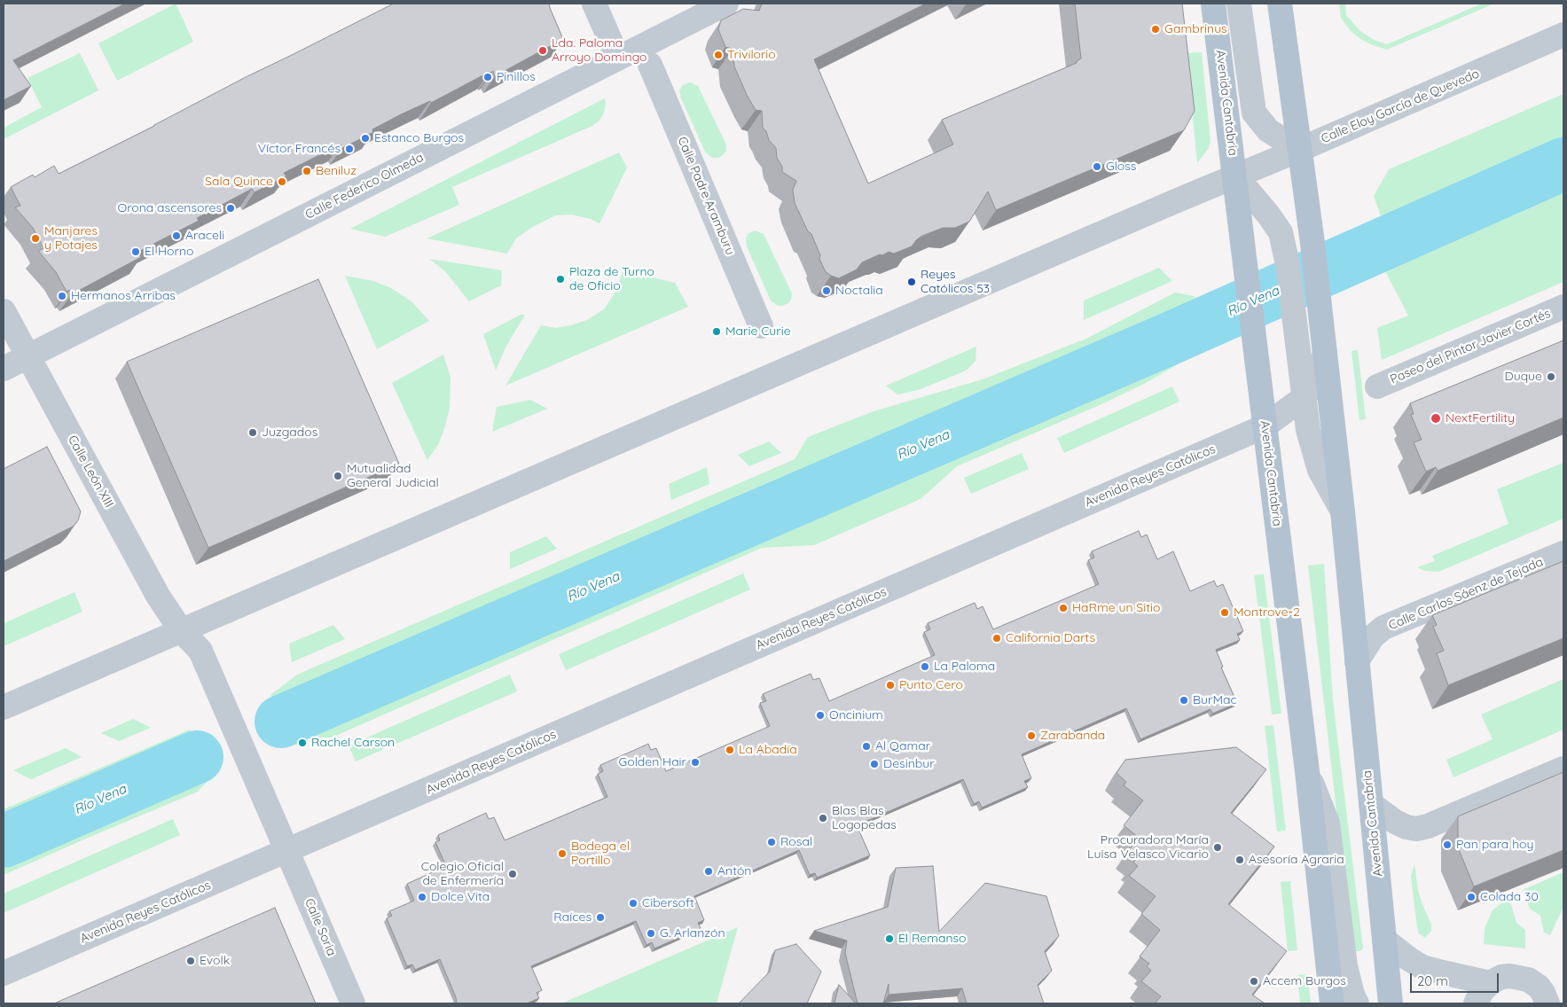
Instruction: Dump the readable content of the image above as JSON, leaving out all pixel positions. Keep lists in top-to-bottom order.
{
  "streets": {
    "main road": ["Avenida Cantabria"],
    "street": [
      "Calle Eloy García de Quevedo",
      "Calle Federico Olmeda",
      "Calle Padre Aramburu",
      "Paseo del Pintor Javier Cortés",
      "Calle León XIII",
      "Avenida Reyes Católicos",
      "Calle Carlos Sáenz de Tejada",
      "Calle Soria"
    ]
  },
  "crossings": [
    ["Avenida Cantabria", "Calle Eloy García de Quevedo"],
    ["Avenida Cantabria", "Avenida Reyes Católicos"],
    ["Avenida Cantabria", "Calle Carlos Sáenz de Tejada"],
    ["Calle Federico Olmeda", "Calle León XIII"],
    ["Avenida Reyes Católicos", "Calle Soria"]
  ],
  "water": ["Río Vena"],
  "places": [
    "Gambrinus",
    "Lda. Paloma Arroyo Domingo",
    "Trivilorio",
    "Pinillos",
    "Estanco Burgos",
    "Víctor Francés",
    "Gloss",
    "Beniluz",
    "Sala Quince",
    "Orona ascensores",
    "Araceli",
    "Manjares y Potajes",
    "El Horno",
    "Plaza de Turno de Oficio",
    "Reyes Católicos 53",
    "Noctalia",
    "Hermanos Arribas",
    "Marie Curie",
    "Duque",
    "NextFertility",
    "Juzgados",
    "Mutualidad General Judicial",
    "HaRme un Sitio",
    "Montrove-2",
    "California Darts",
    "La Paloma",
    "Punto Cero",
    "BurMac",
    "Oncinium",
    "Zarabanda",
    "Rachel Carson",
    "Al Qamar",
    "La Abadía",
    "Golden Hair",
    "Desinbur",
    "Blas Blas Logopedas",
    "Rosal",
    "Pan para hoy",
    "Procuradora María Luisa Velasco Vicario",
    "Bodega el Portillo",
    "Asesoría Agraria",
    "Antón",
    "Colegio Oficial de Enfermería",
    "Dolce Vita",
    "Colada 30",
    "Cibersoft",
    "Raíces",
    "G. Arlanzón",
    "El Remanso",
    "Evolk",
    "Accem Burgos"
  ],
  "scale_bar": "20 m"
}
